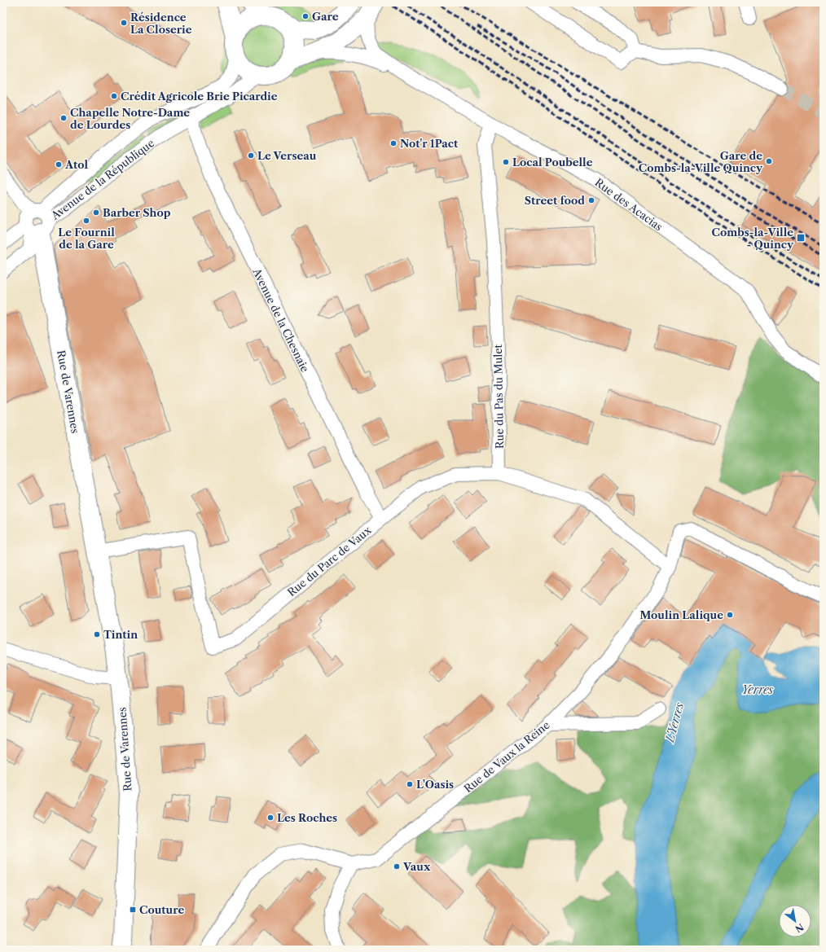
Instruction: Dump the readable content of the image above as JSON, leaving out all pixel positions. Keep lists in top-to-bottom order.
{
  "streets": {
    "street": [
      "Avenue de la République",
      "Rue des Acacias",
      "Avenue de la Chesnaie",
      "Rue de Varennes",
      "Rue du Pas du Mulet",
      "Rue du Parc de Vaux",
      "Rue de Vaux la Reine"
    ]
  },
  "crossings": [
    ["Avenue de la République", "Rue des Acacias"],
    ["Avenue de la République", "Avenue de la Chesnaie"],
    ["Avenue de la République", "Rue de Varennes"],
    ["Rue des Acacias", "Rue du Pas du Mulet"],
    ["Avenue de la Chesnaie", "Rue du Parc de Vaux"],
    ["Rue de Varennes", "Rue du Parc de Vaux"],
    ["Rue du Pas du Mulet", "Rue du Parc de Vaux"]
  ],
  "water": ["Yerres", "L'Yerres"],
  "places": {
    "other": [
      "Gare",
      "Résidence La Closerie",
      "Crédit Agricole Brie Picardie",
      "Chapelle Notre-Dame de Lourdes",
      "Not'r 1Pact",
      "Le Verseau",
      "Gare de Combs-la-Ville Quincy",
      "Local Poubelle",
      "Atol",
      "Street food",
      "Barber Shop",
      "Le Fournil de la Gare",
      "Moulin Lalique",
      "Tintin",
      "L'Oasis",
      "Les Roches",
      "Vaux"
    ],
    "transit": ["Combs-la-Ville - Quincy", "Couture"]
  },
  "north": "bottom right"
}
